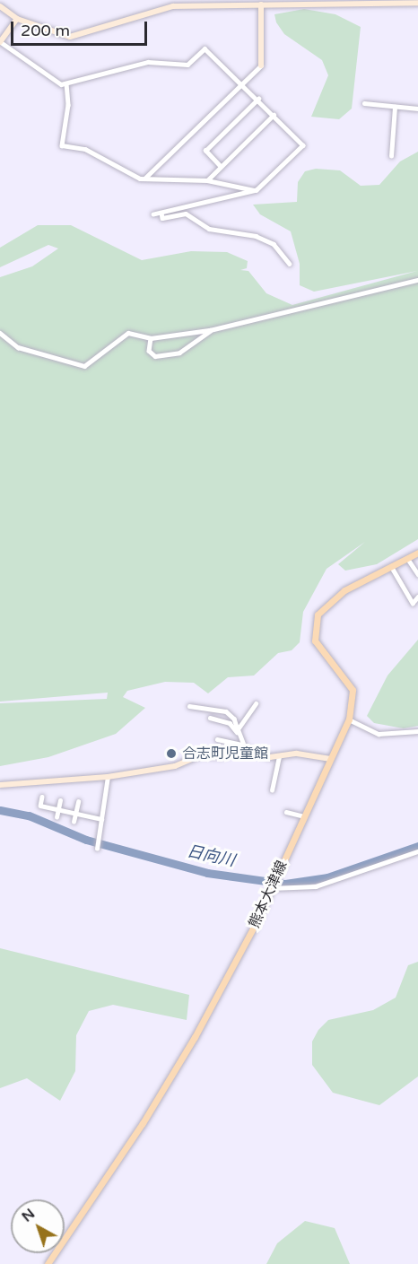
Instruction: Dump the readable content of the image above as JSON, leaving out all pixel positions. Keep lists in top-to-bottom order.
{
  "streets": {
    "main road": ["熊本大津線"]
  },
  "water": ["日向川"],
  "places": ["合志町児童館"],
  "scale_bar": "200 m",
  "north": "top left"
}
